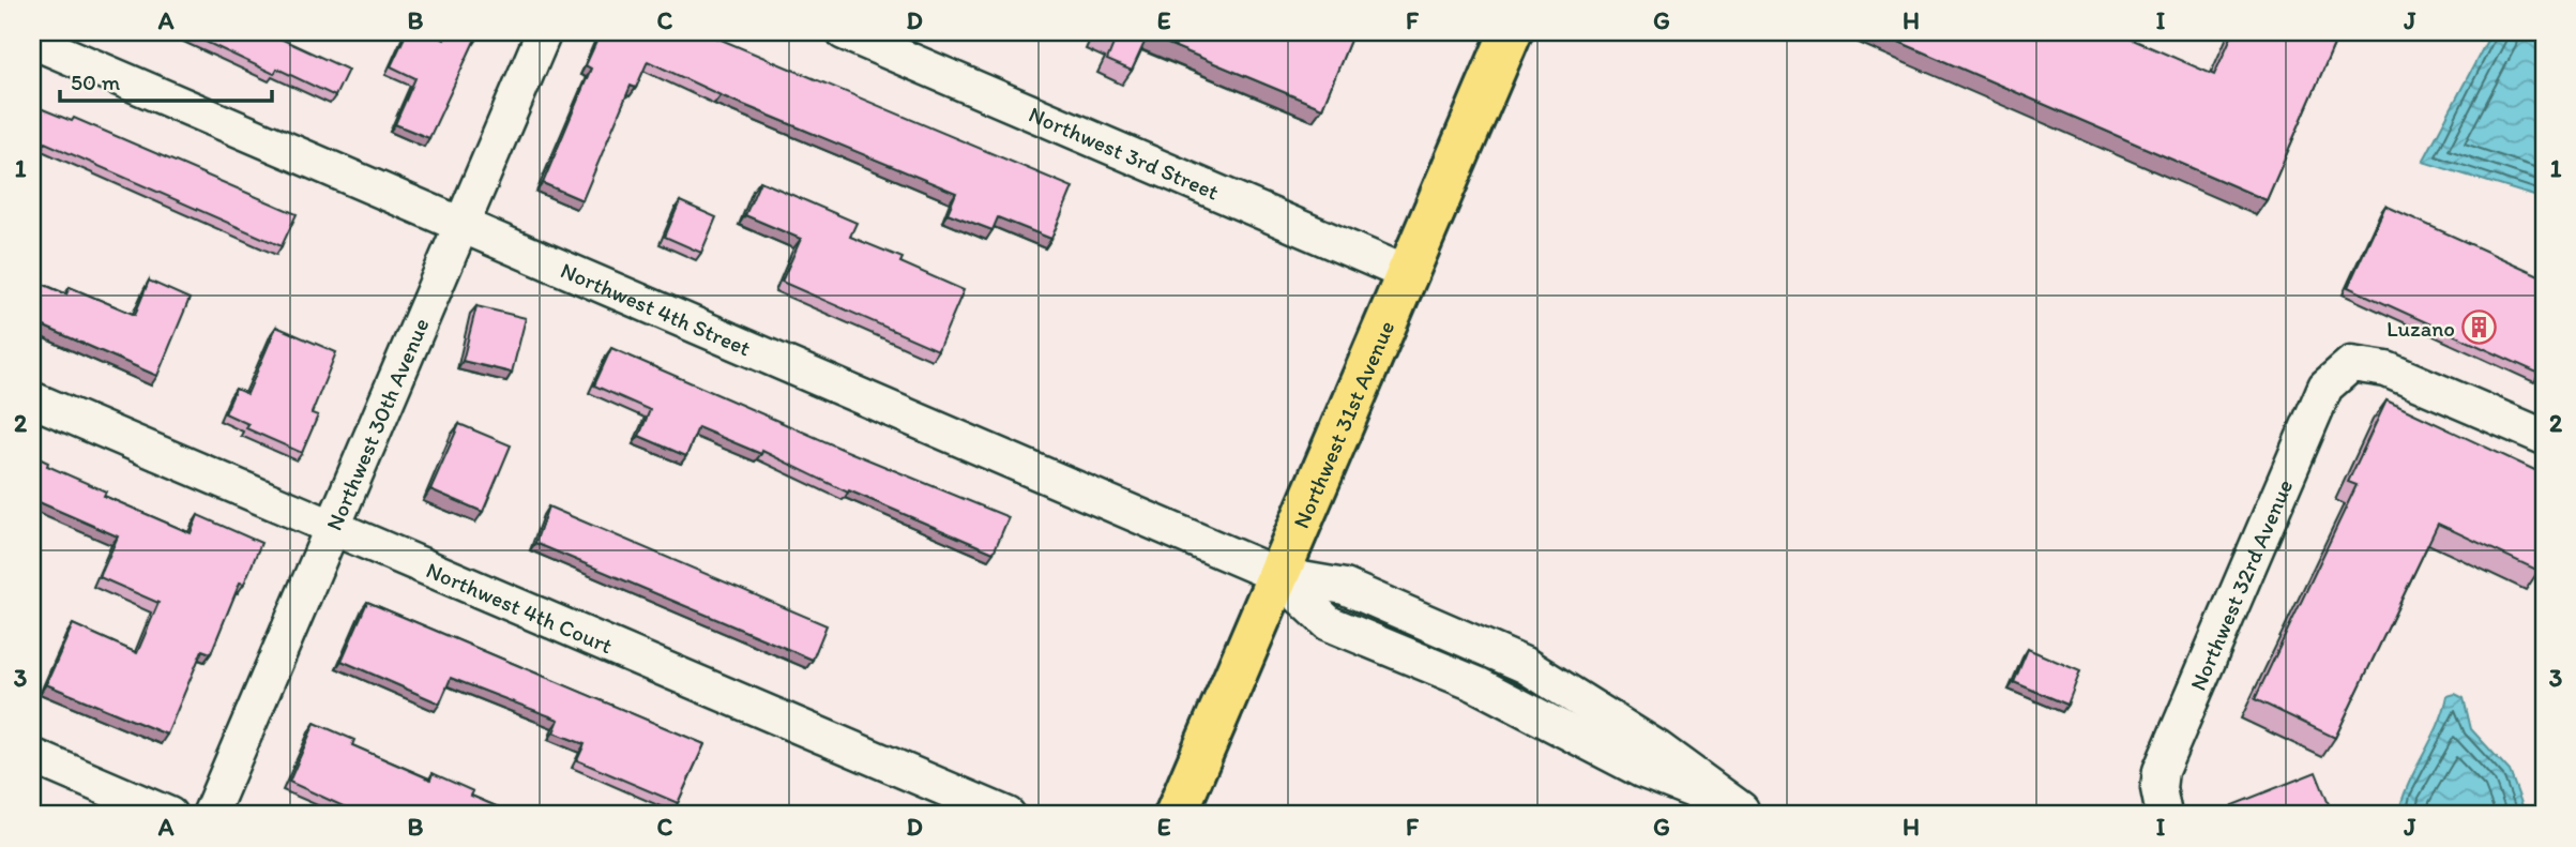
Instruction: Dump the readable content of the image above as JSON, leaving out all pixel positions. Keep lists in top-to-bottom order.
{
  "streets": {
    "main road": ["Northwest 31st Avenue"],
    "street": [
      "Northwest 3rd Street",
      "Northwest 4th Street",
      "Northwest 30th Avenue",
      "Northwest 32rd Avenue",
      "Northwest 4th Court"
    ]
  },
  "crossings": [
    ["Northwest 3rd Street", "Northwest 31st Avenue"],
    ["Northwest 4th Street", "Northwest 30th Avenue"],
    ["Northwest 4th Street", "Northwest 31st Avenue"],
    ["Northwest 30th Avenue", "Northwest 4th Court"]
  ],
  "places": {
    "building": ["Luzano"]
  },
  "scale_bar": "50 m",
  "grid": {
    "columns": [
      "A",
      "B",
      "C",
      "D",
      "E",
      "F",
      "G",
      "H",
      "I",
      "J"
    ],
    "rows": ["1", "2", "3"]
  }
}
